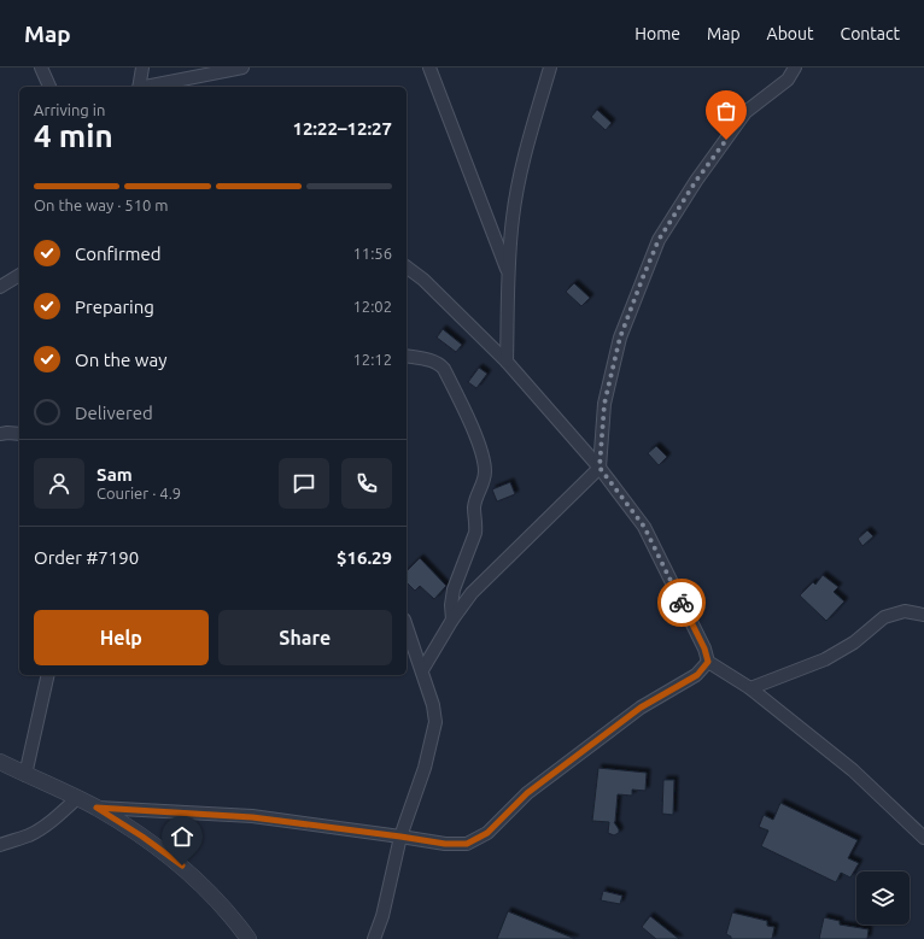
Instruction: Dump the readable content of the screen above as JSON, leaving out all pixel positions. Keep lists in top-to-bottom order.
{
  "page": {
    "header": "Map",
    "nav": [
      "Home",
      "Map",
      "About",
      "Contact"
    ],
    "heading": ["4 min", "Arriving in", "12:22–12:27"],
    "panel": [
      "Sam",
      "Courier · 4.9",
      "Order #7190",
      "$16.29"
    ],
    "bar": "On the way · 510 m",
    "list": [
      ["Confirmed", "11:56"],
      ["Preparing", "12:02"],
      ["On the way", "12:12"],
      "Delivered"
    ],
    "buttons": ["Help", "Share"]
  }
}
